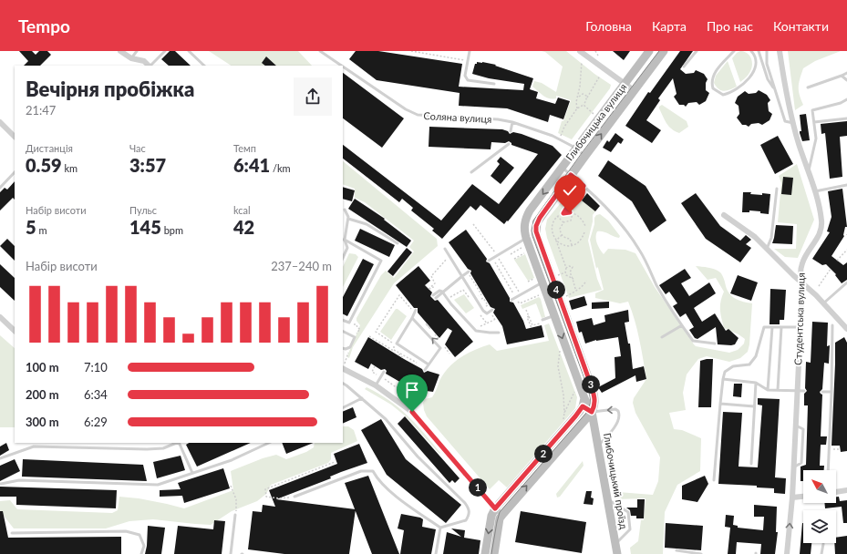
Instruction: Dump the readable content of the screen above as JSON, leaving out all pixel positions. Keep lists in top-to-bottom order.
{
  "streets": {
    "main road": ["Глибочицька вулиця", "Глибочицький проїзд"],
    "street": ["Студентська вулиця"],
    "lane": ["Соляна вулиця"]
  },
  "crossings": [
    ["Соляна вулиця", "Глибочицька вулиця"],
    ["Глибочицька вулиця", "Глибочицький проїзд"]
  ],
  "north": "top left",
  "page": {
    "header": "Tempo",
    "nav": [
      "Головна",
      "Карта",
      "Про нас",
      "Контакти"
    ],
    "heading": ["Вечірня пробіжка", "21:47"],
    "stats": [
      ["Дистанція", "0.59 km"],
      ["Час", "3:57"],
      ["Темп", "6:41 /km"],
      ["Набір висоти", "5 m"],
      ["Пульс", "145 bpm"],
      ["kcal", "42"]
    ],
    "chart": ["Набір висоти", "237–240 m"],
    "pins": [
      "4",
      "3",
      "2",
      "1"
    ],
    "list": [
      {
        "name": "100 m",
        "note": "7:10"
      },
      {
        "name": "200 m",
        "note": "6:34"
      },
      {
        "name": "300 m",
        "note": "6:29"
      }
    ]
  }
}
